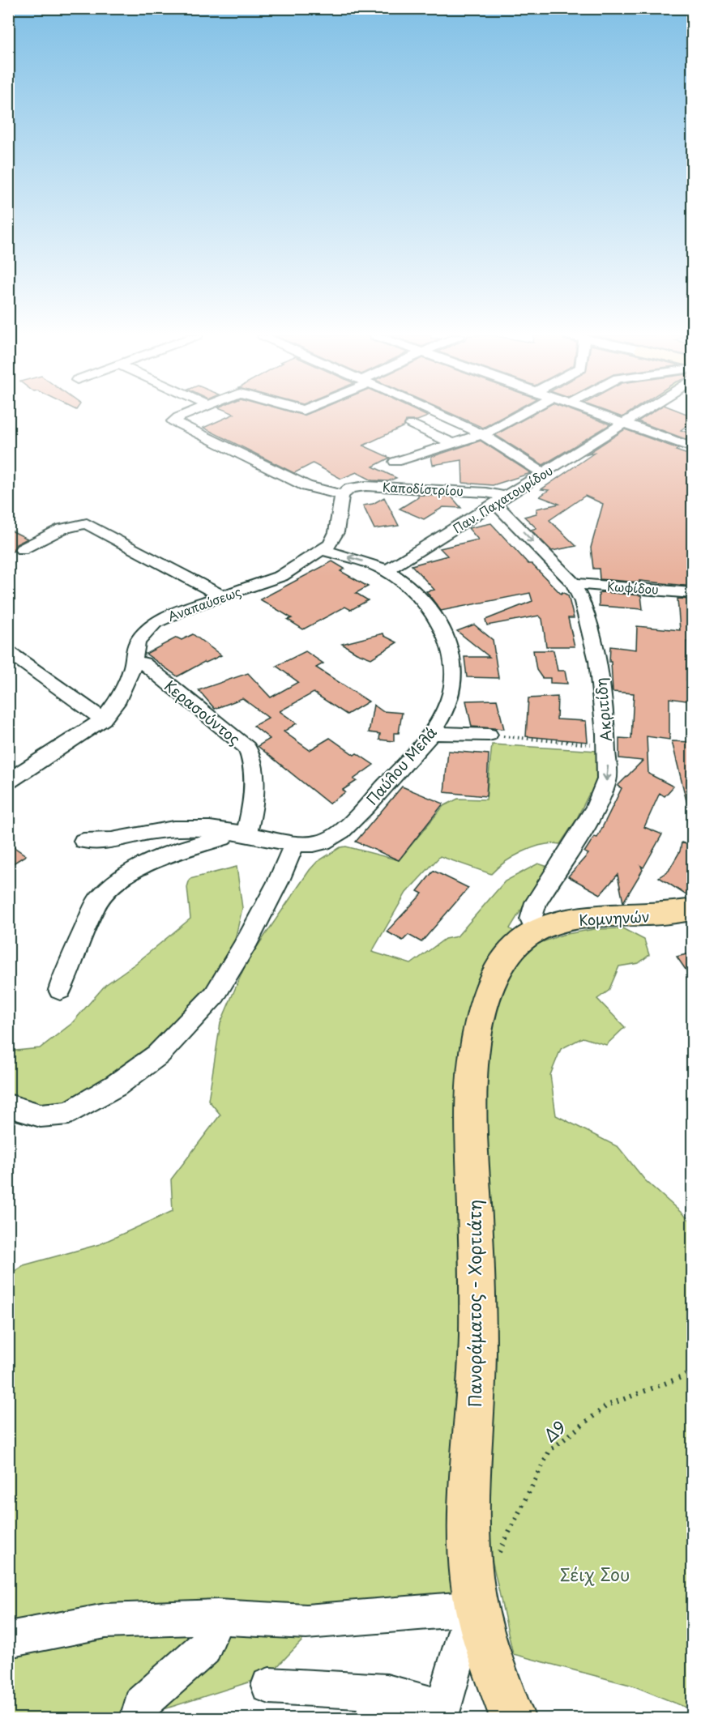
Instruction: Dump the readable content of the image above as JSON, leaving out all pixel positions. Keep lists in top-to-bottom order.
{
  "streets": {
    "main road": ["Κομνηνών", "Πανοράματος - Χορτιάτη"],
    "street": [
      "Καποδίστρίου",
      "Παν. Παχατουρίδου",
      "Κωφίδου",
      "Αναπαύσεως",
      "Ακριτίδη",
      "Κερασούντος",
      "Παύλου Μελά"
    ],
    "path": ["Δ9"]
  },
  "crossings": [
    ["Καποδίστρίου", "Παν. Παχατουρίδου"],
    ["Καποδίστρίου", "Αναπαύσεως"],
    ["Καποδίστρίου", "Ακριτίδη"],
    ["Παν. Παχατουρίδου", "Ακριτίδη"],
    ["Παν. Παχατουρίδου", "Παύλου Μελά"],
    ["Κωφίδου", "Ακριτίδη"],
    ["Αναπαύσεως", "Κερασούντος"],
    ["Αναπαύσεως", "Παύλου Μελά"],
    ["Ακριτίδη", "Κομνηνών"],
    ["Ακριτίδη", "Πανοράματος - Χορτιάτη"],
    ["Κερασούντος", "Παύλου Μελά"],
    ["Κομνηνών", "Πανοράματος - Χορτιάτη"]
  ],
  "one_way": ["Ακριτίδη"],
  "parks": ["Σέιχ Σου"]
}
